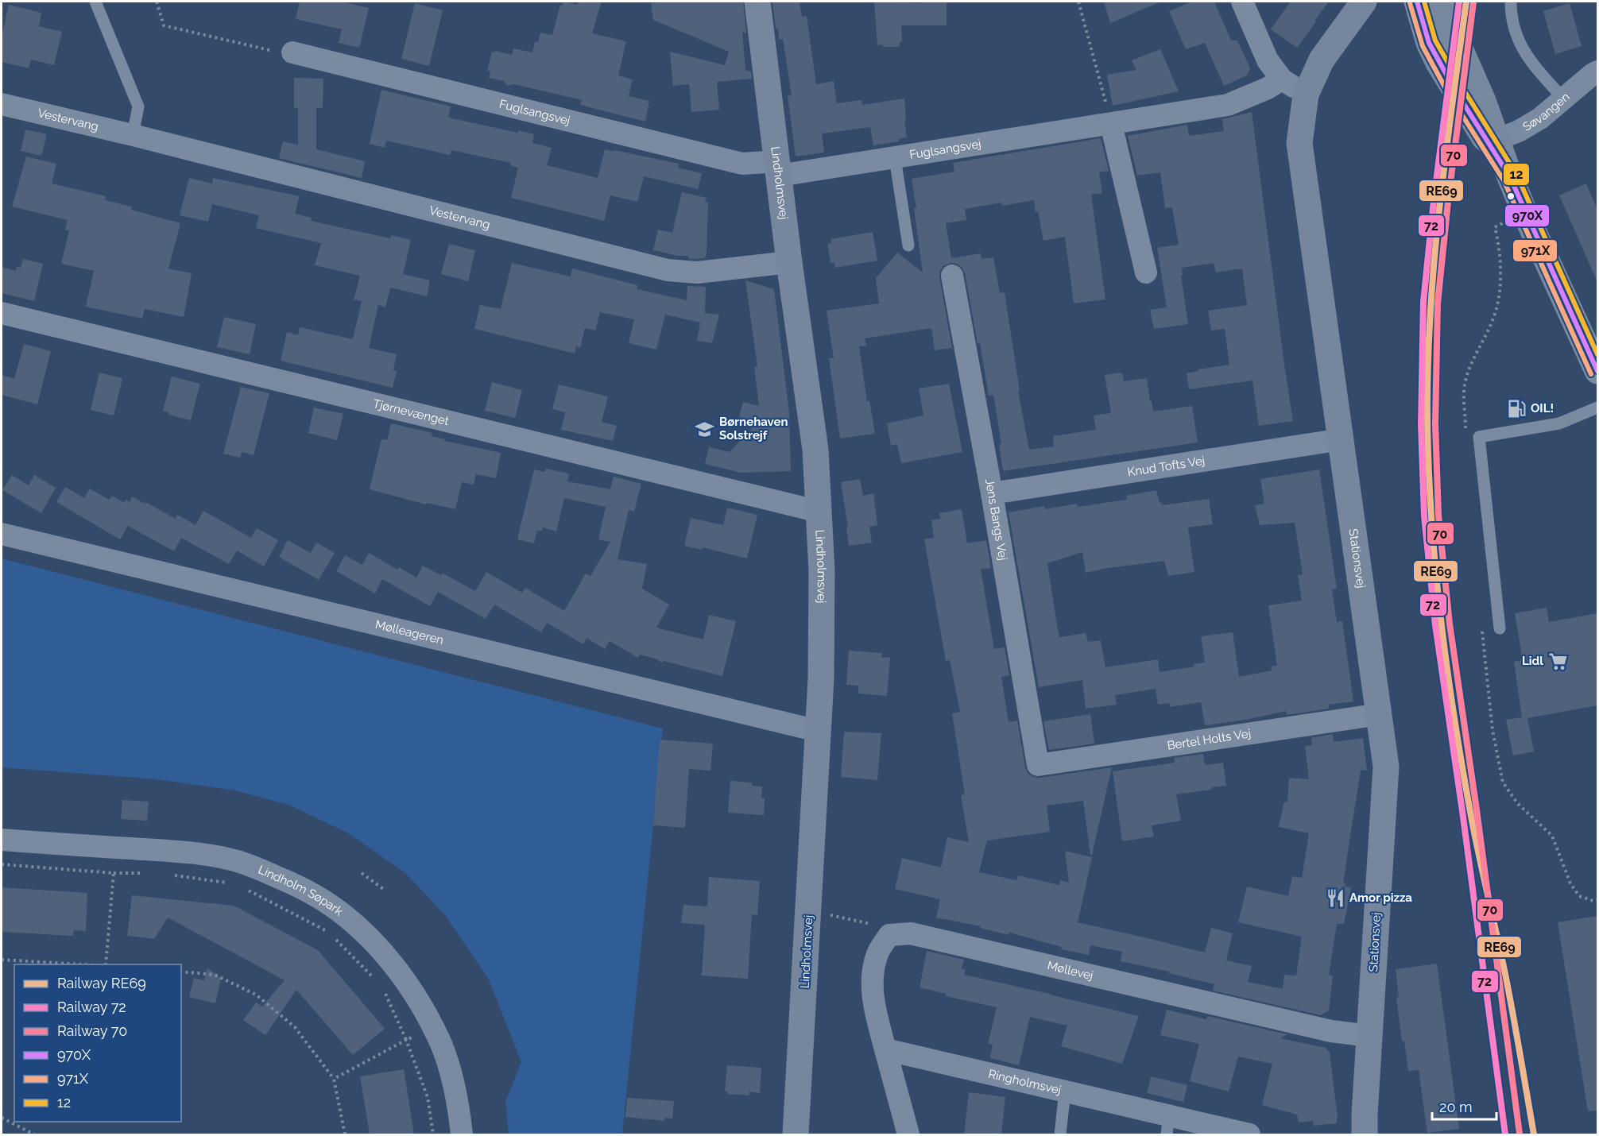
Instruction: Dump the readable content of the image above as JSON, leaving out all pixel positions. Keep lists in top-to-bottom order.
{
  "streets": {
    "street": [
      "Søvangen",
      "Fuglsangsvej",
      "Vestervang",
      "Lindholmsvej",
      "Tjørnevænget",
      "Knud Tofts Vej",
      "Jens Bangs Vej",
      "Stationsvej",
      "Mølleageren",
      "Bertel Holts Vej",
      "Lindholm Søpark",
      "Møllevej",
      "Ringholmsvej"
    ]
  },
  "crossings": [
    ["Fuglsangsvej", "Lindholmsvej"],
    ["Vestervang", "Lindholmsvej"],
    ["Lindholmsvej", "Tjørnevænget"],
    ["Lindholmsvej", "Mølleageren"],
    ["Knud Tofts Vej", "Jens Bangs Vej"],
    ["Knud Tofts Vej", "Stationsvej"],
    ["Jens Bangs Vej", "Bertel Holts Vej"],
    ["Stationsvej", "Bertel Holts Vej"],
    ["Stationsvej", "Møllevej"]
  ],
  "places": {
    "fuel station": ["OIL!"],
    "school or university": ["Børnehaven Solstrejf"],
    "supermarket": ["Lidl"],
    "restaurant": ["Amor pizza"]
  },
  "lines": [
    "rail line RE69",
    "rail line 72",
    "transit line 970X",
    "transit line 12",
    "rail line 70",
    "transit line 971X"
  ],
  "legend": [
    "Railway RE69",
    "Railway 72",
    "Railway 70",
    "970X",
    "971X",
    "12"
  ],
  "scale_bar": "20 m"
}
